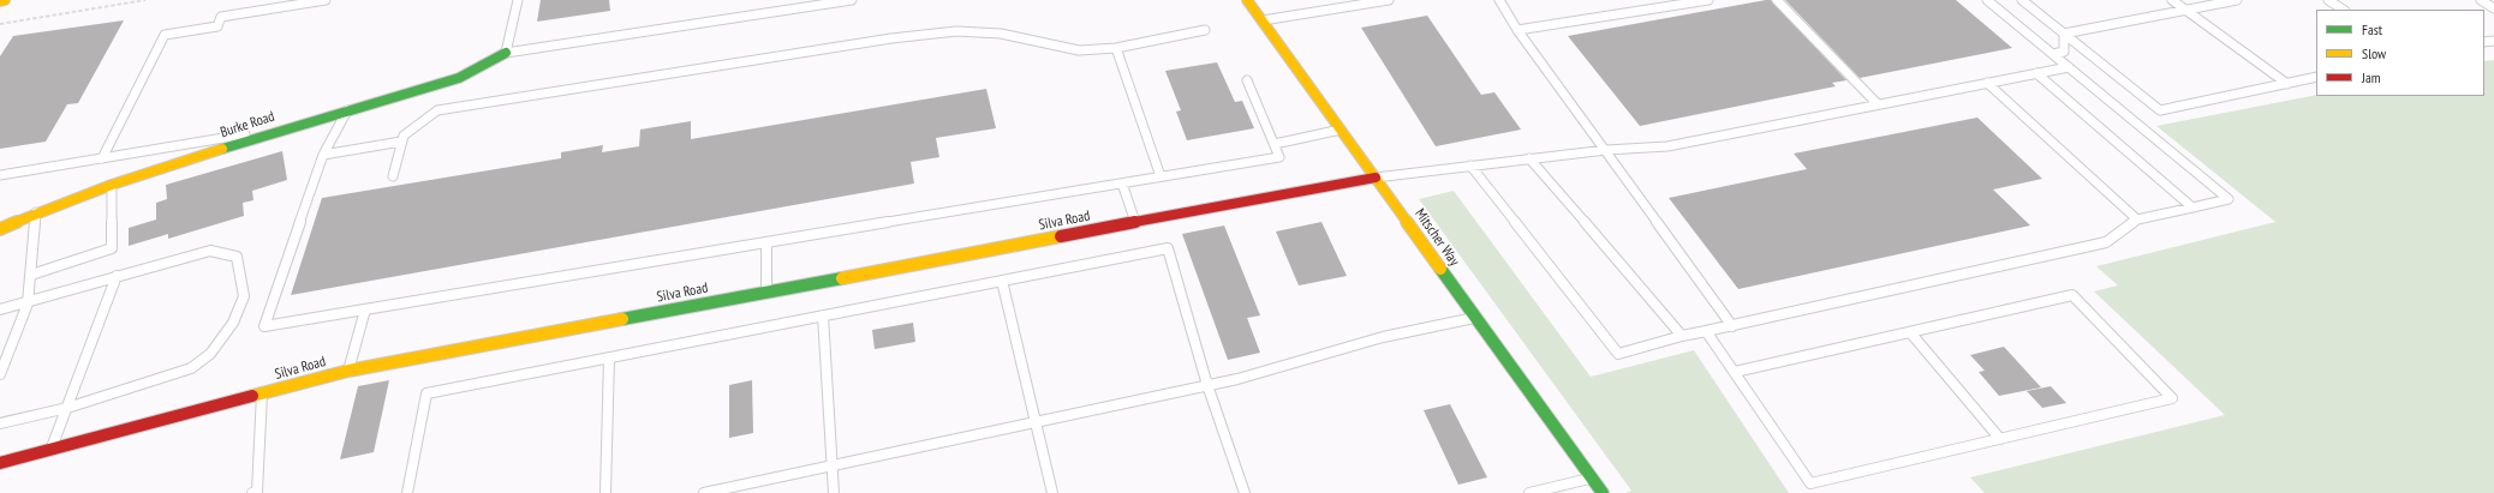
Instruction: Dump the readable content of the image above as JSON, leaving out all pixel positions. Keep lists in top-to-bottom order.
{
  "streets": {
    "street": ["Burke Road", "Silva Road", "Mitscher Way"]
  },
  "crossings": [
    ["Silva Road", "Mitscher Way"]
  ],
  "legend": ["Fast", "Slow", "Jam"]
}
